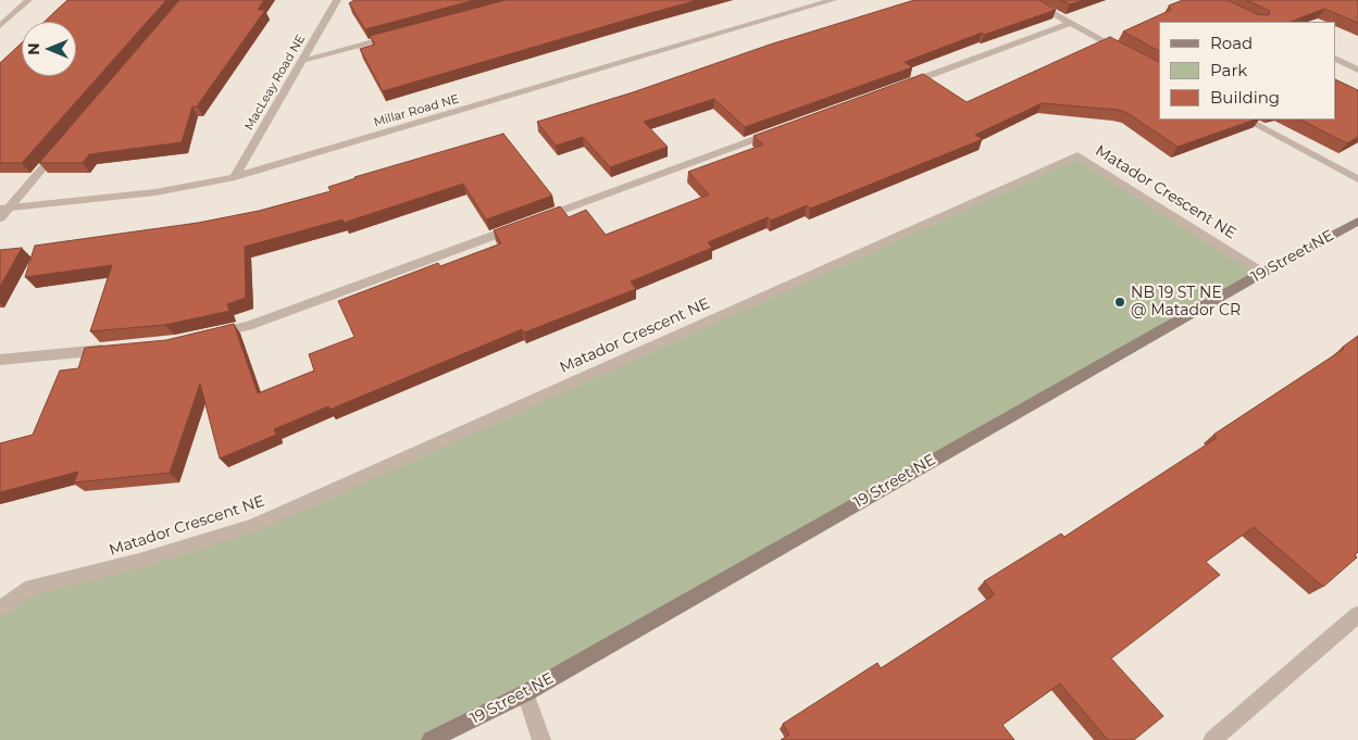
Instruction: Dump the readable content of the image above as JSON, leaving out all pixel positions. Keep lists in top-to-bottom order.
{
  "streets": {
    "street": [
      "MacLeay Road NE",
      "Millar Road NE",
      "Matador Crescent NE",
      "19 Street NE"
    ]
  },
  "crossings": [
    ["MacLeay Road NE", "Millar Road NE"],
    ["Matador Crescent NE", "19 Street NE"]
  ],
  "places": ["NB 19 ST NE @ Matador CR"],
  "legend": ["Road", "Park", "Building"],
  "north": "left"
}
